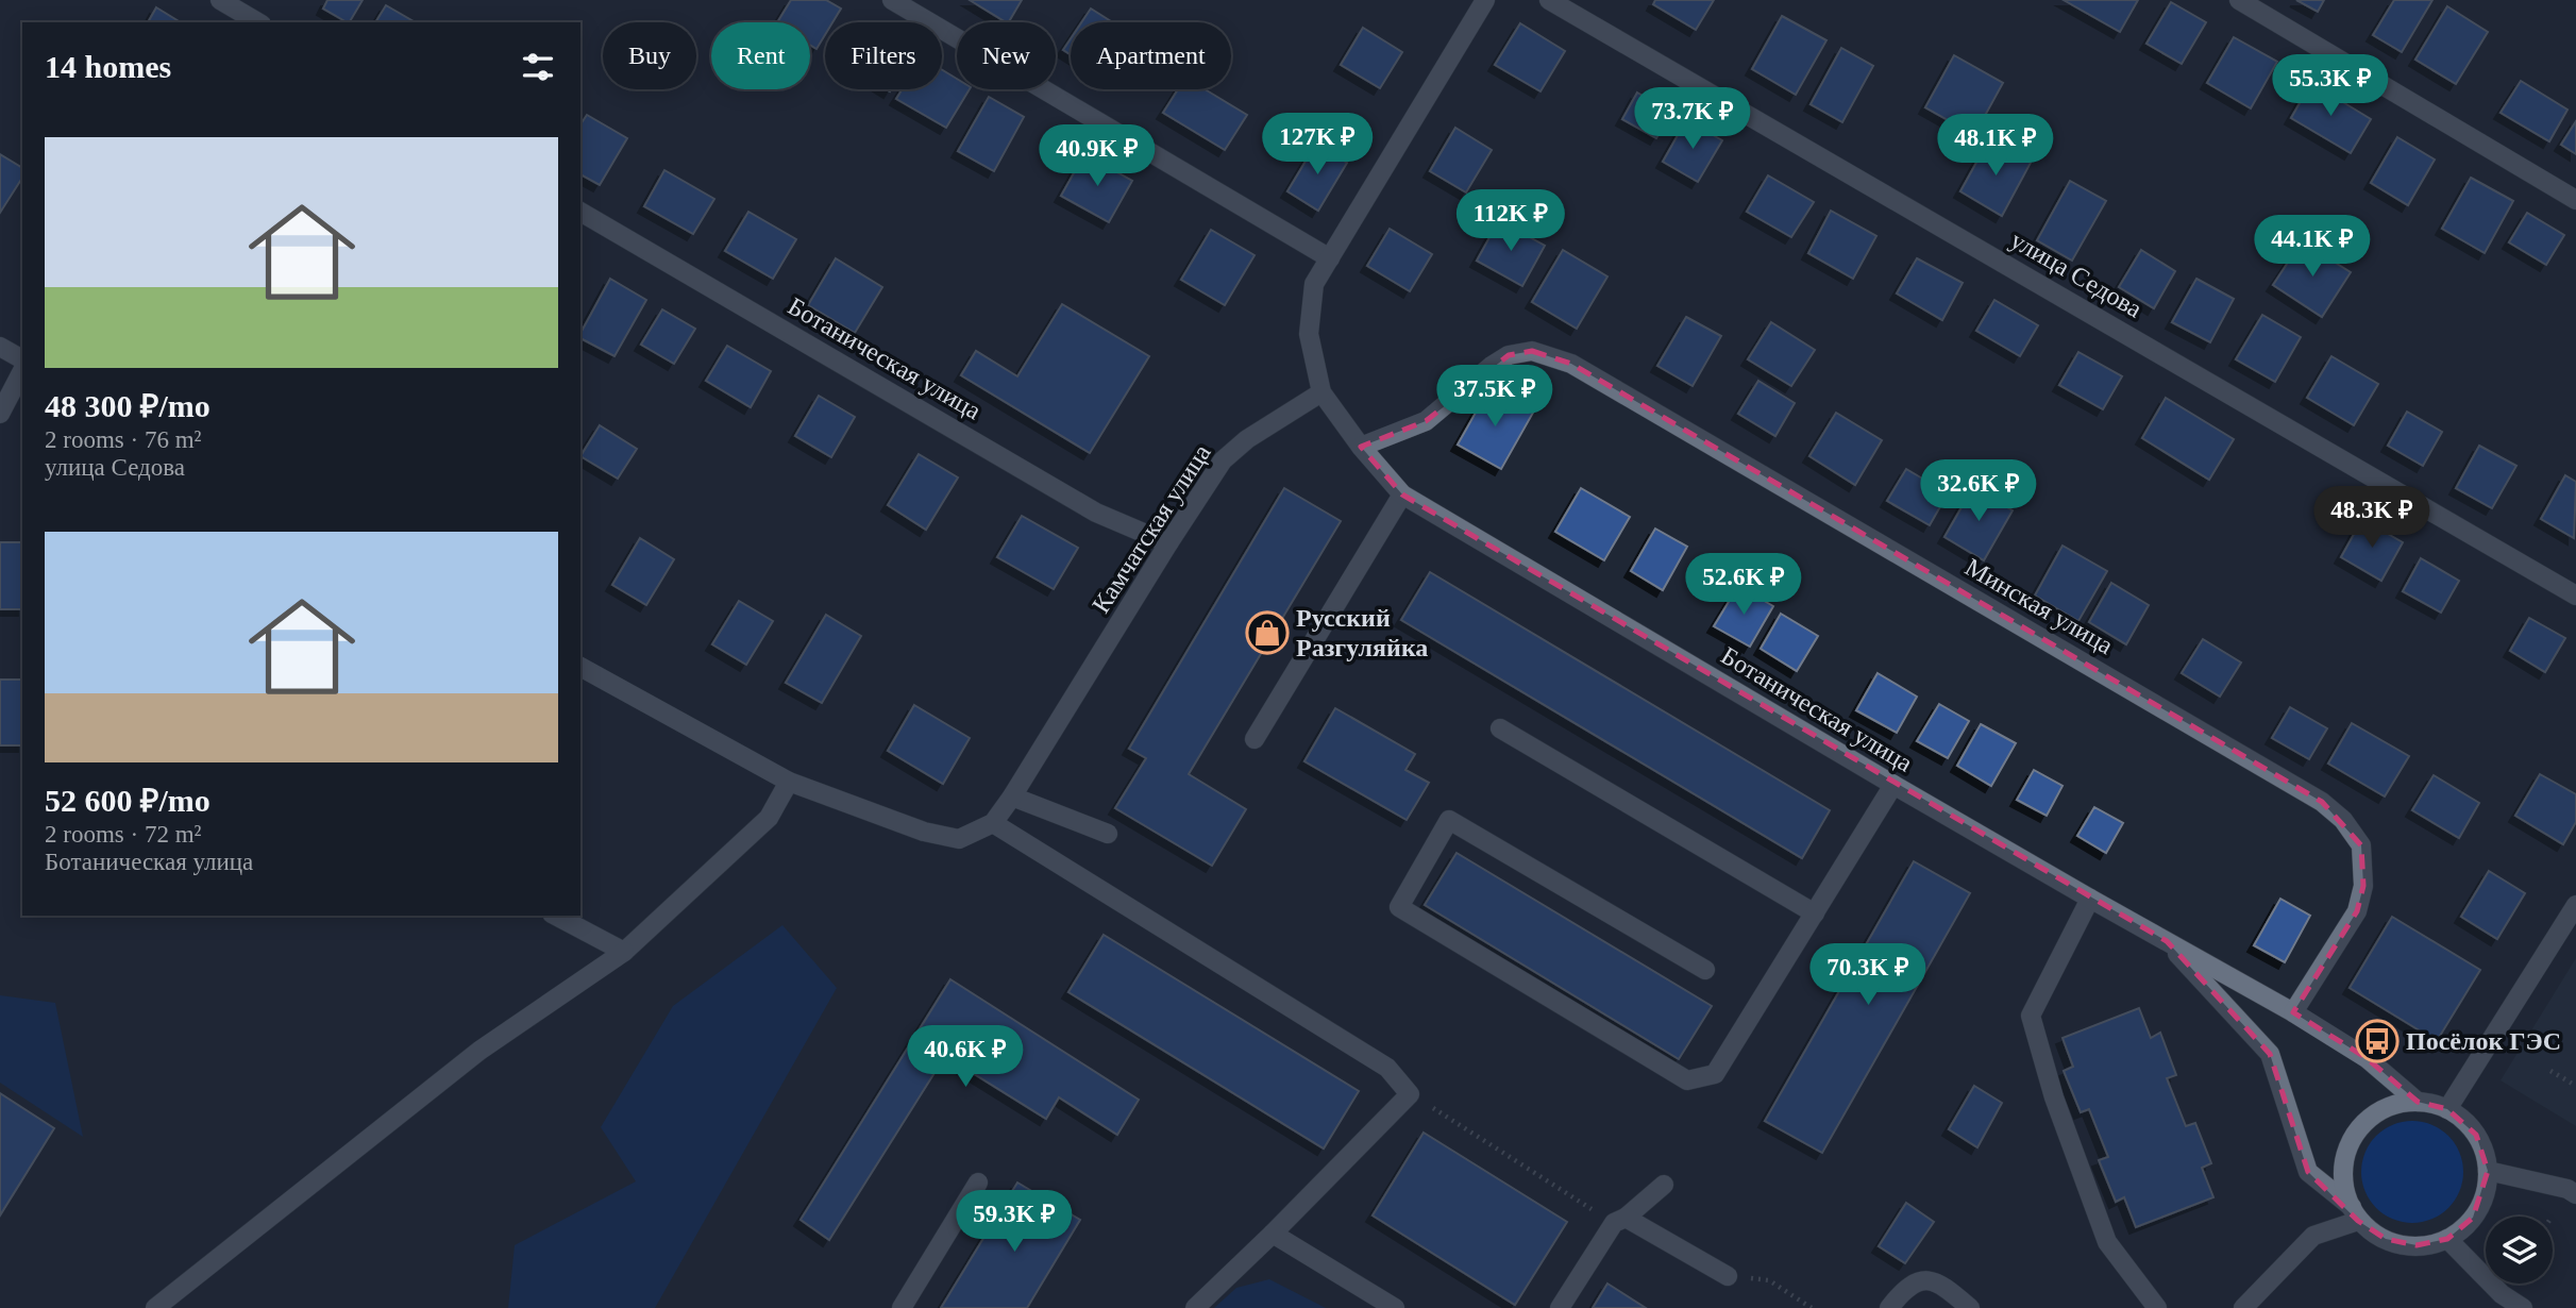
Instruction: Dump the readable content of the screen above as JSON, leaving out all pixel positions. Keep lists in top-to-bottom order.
{
  "streets": {
    "street": [
      "улица Седова",
      "Ботаническая улица",
      "Камчатская улица",
      "Минская улица"
    ]
  },
  "crossings": [
    ["Ботаническая улица", "Камчатская улица"],
    ["Ботаническая улица", "Минская улица"]
  ],
  "places": {
    "shop": ["Русский Разгуляйка"],
    "bus stop": ["Посёлок ГЭС"]
  },
  "page": {
    "chip": [
      "Buy",
      "Rent",
      "Filters",
      "New",
      "Apartment"
    ],
    "heading": "14 homes",
    "price": [
      "55.3K ₽",
      "73.7K ₽",
      "127K ₽",
      "48.1K ₽",
      "40.9K ₽",
      "112K ₽",
      "44.1K ₽",
      "37.5K ₽",
      "32.6K ₽",
      "48.3K ₽",
      "52.6K ₽",
      "70.3K ₽",
      "40.6K ₽",
      "59.3K ₽"
    ],
    "list": [
      {
        "name": "48 300 ₽/mo",
        "note": "2 rooms · 76 m² · улица Седова"
      },
      {
        "name": "52 600 ₽/mo",
        "note": "2 rooms · 72 m² · Ботаническая улица"
      }
    ]
  }
}
